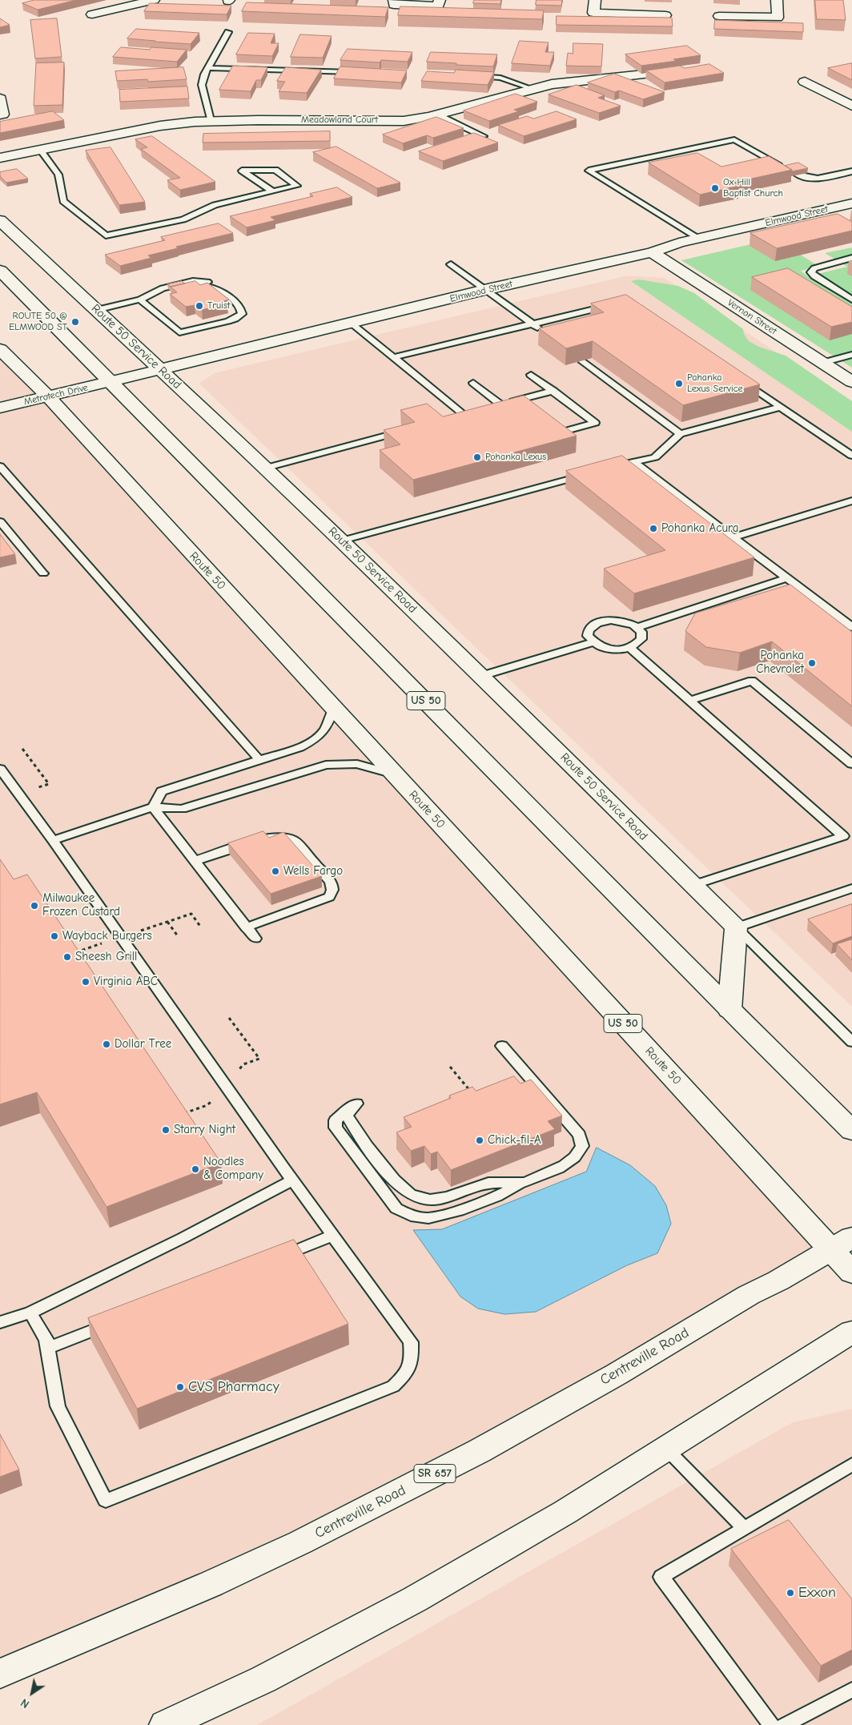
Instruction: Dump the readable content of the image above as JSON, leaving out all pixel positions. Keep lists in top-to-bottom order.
{
  "streets": {
    "main road": [
      "Meadowland Court",
      "Elmwood Street",
      "Vernon Street",
      "Route 50 Service Road",
      "Metrotech Drive",
      "Route 50",
      "US 50",
      "Centreville Road",
      "SR 657"
    ]
  },
  "crossings": [
    ["Elmwood Street", "Vernon Street"],
    ["Elmwood Street", "Route 50 Service Road"],
    ["Elmwood Street", "Metrotech Drive"],
    ["Elmwood Street", "US 50"],
    ["Metrotech Drive", "Route 50"],
    ["Metrotech Drive", "US 50"],
    ["Route 50", "Centreville Road"]
  ],
  "places": [
    "Ox Hill Baptist Church",
    "Truist",
    "ROUTE 50 @ ELMWOOD ST",
    "Pahanka Lexus Service",
    "Pohanka Lexus",
    "Pohanka Acura",
    "Pohanka Chevrolet",
    "Wells Fargo",
    "Milwaukee Frozen Custard",
    "Wayback Burgers",
    "Sheesh Grill",
    "Virginia ABC",
    "Dollar Tree",
    "Starry Night",
    "Chick-fil-A",
    "Noodles & Company",
    "CVS Pharmacy",
    "Exxon"
  ],
  "north": "bottom left"
}
